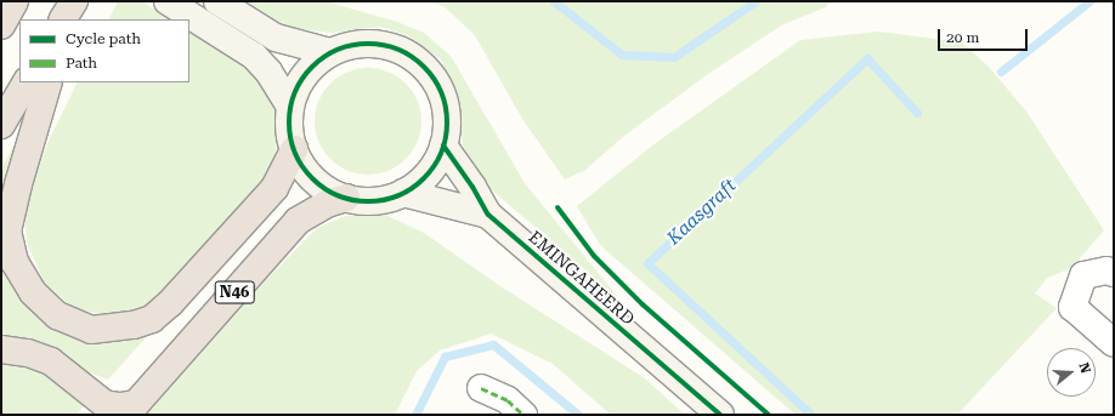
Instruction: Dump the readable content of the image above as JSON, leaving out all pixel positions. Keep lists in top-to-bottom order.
{
  "streets": {
    "highway": ["N46"],
    "street": ["EMINGAHEERD"]
  },
  "crossings": [
    ["EMINGAHEERD", "N46"]
  ],
  "water": ["Kaasgraft"],
  "legend": ["Cycle path", "Path"],
  "scale_bar": "20 m",
  "north": "right"
}
